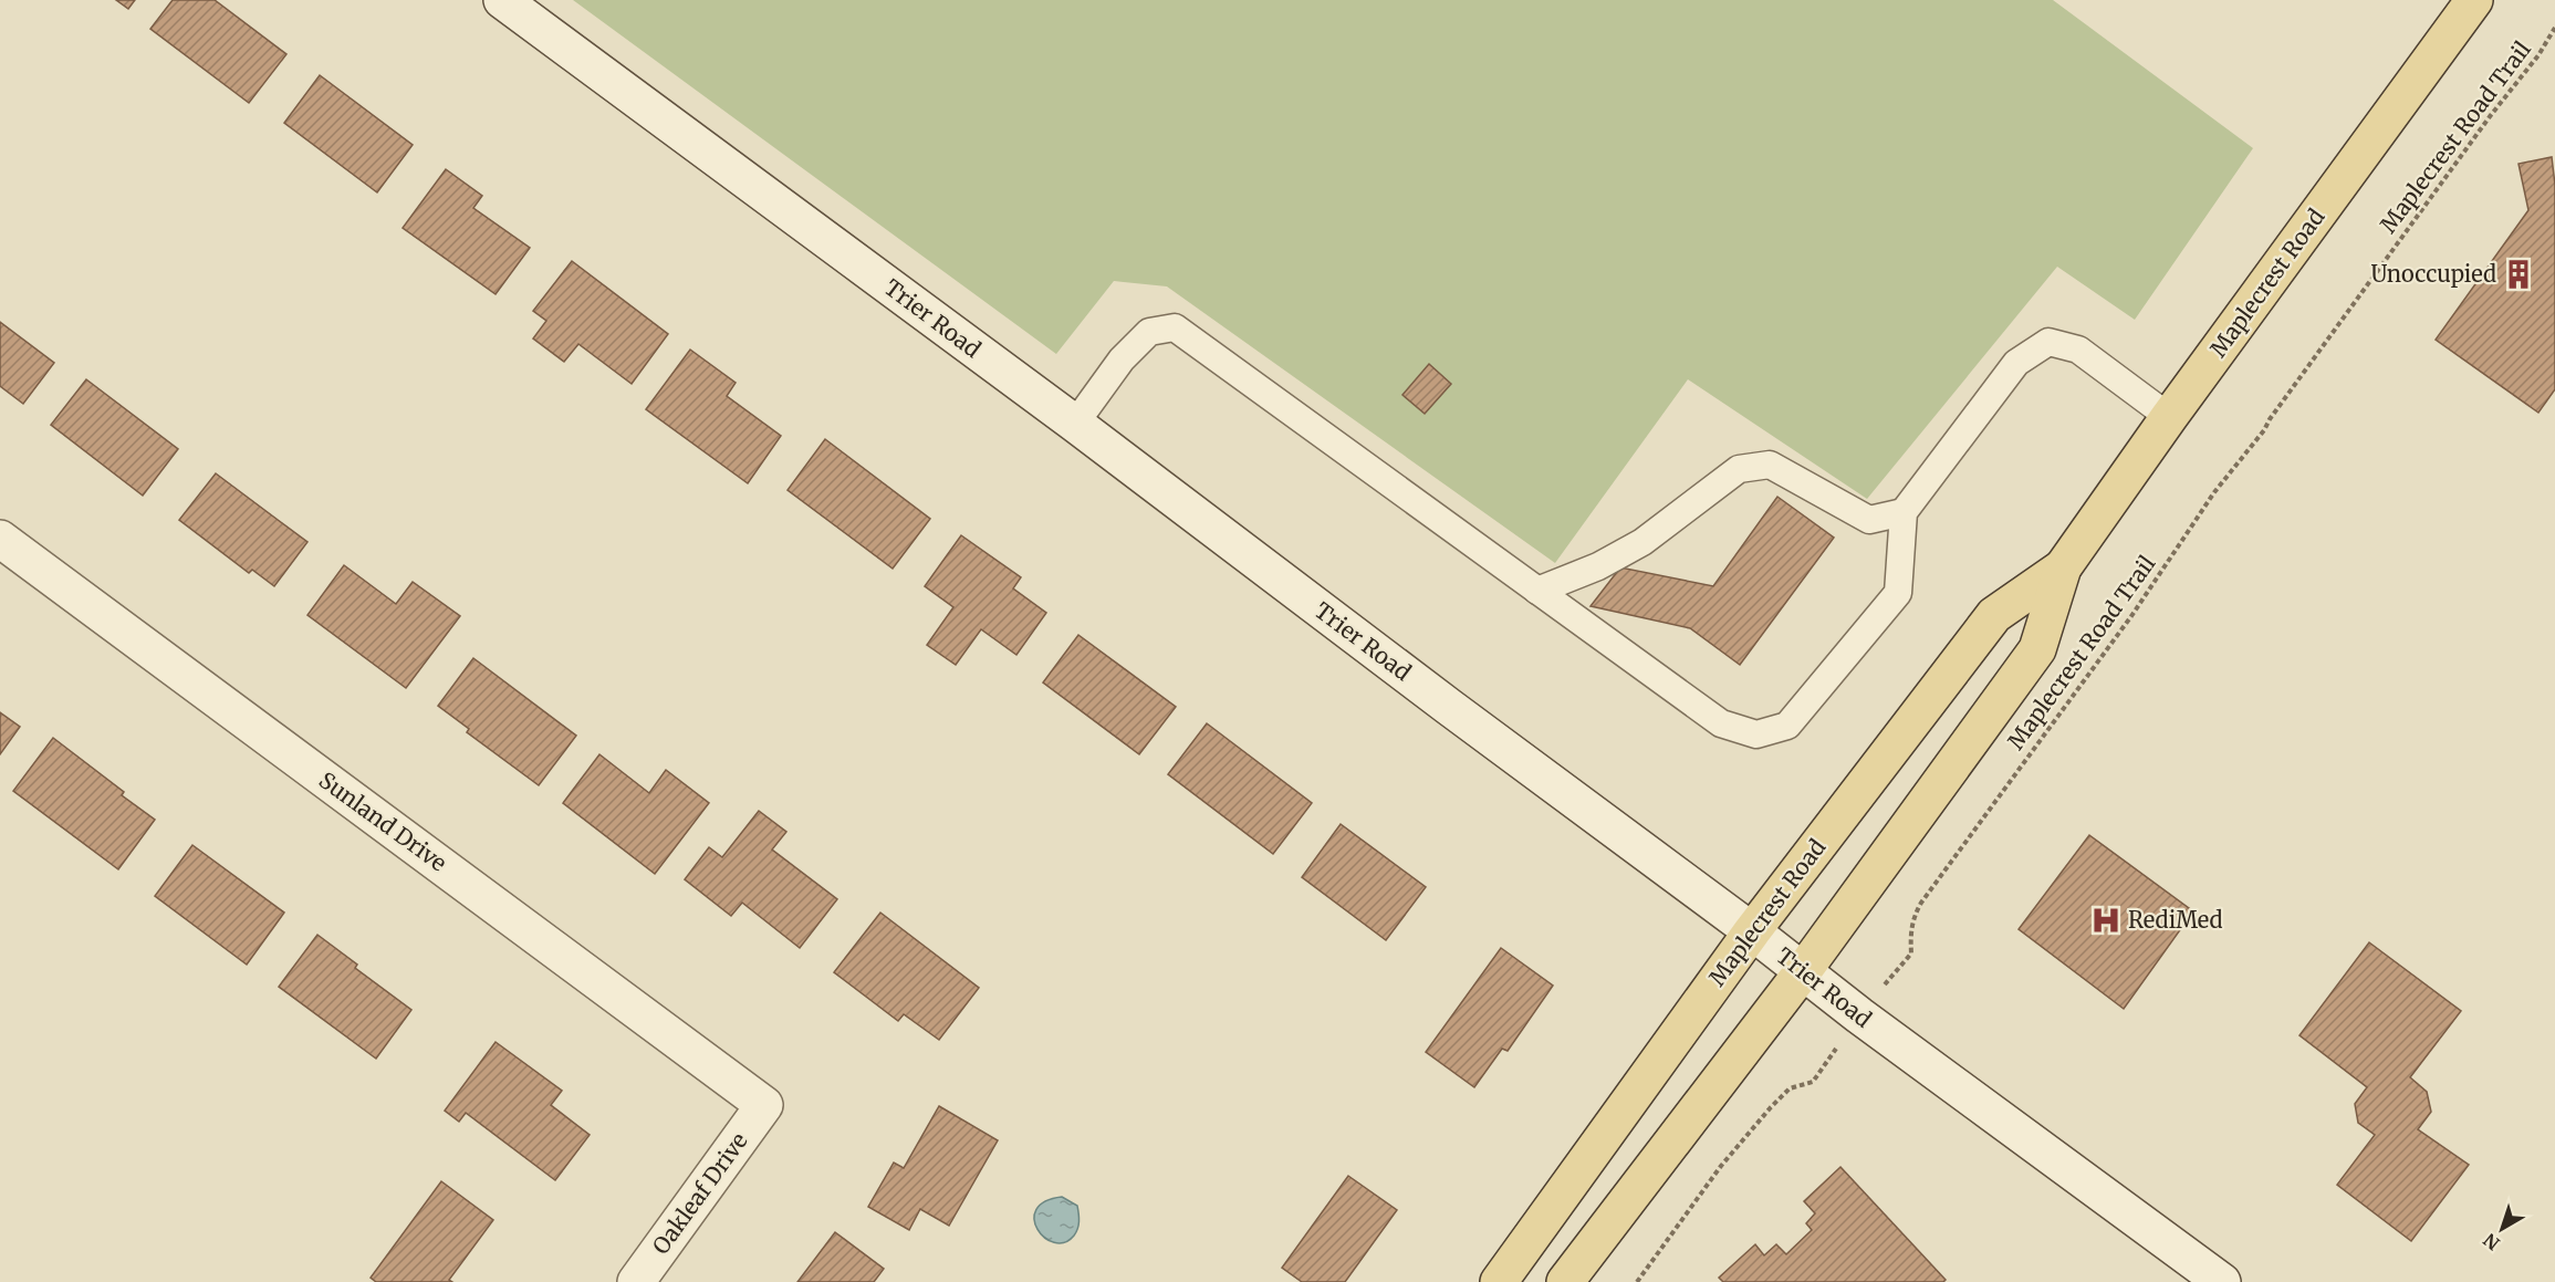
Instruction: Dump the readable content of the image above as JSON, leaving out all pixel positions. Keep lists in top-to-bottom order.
{
  "streets": {
    "main road": ["Maplecrest Road"],
    "street": ["Trier Road", "Sunland Drive", "Oakleaf Drive"],
    "path": ["Maplecrest Road Trail"]
  },
  "crossings": [
    ["Maplecrest Road Trail", "Trier Road"],
    ["Maplecrest Road", "Trier Road"],
    ["Sunland Drive", "Oakleaf Drive"]
  ],
  "places": {
    "building": ["Unoccupied"],
    "hospital": ["RediMed"]
  },
  "north": "bottom left"
}
